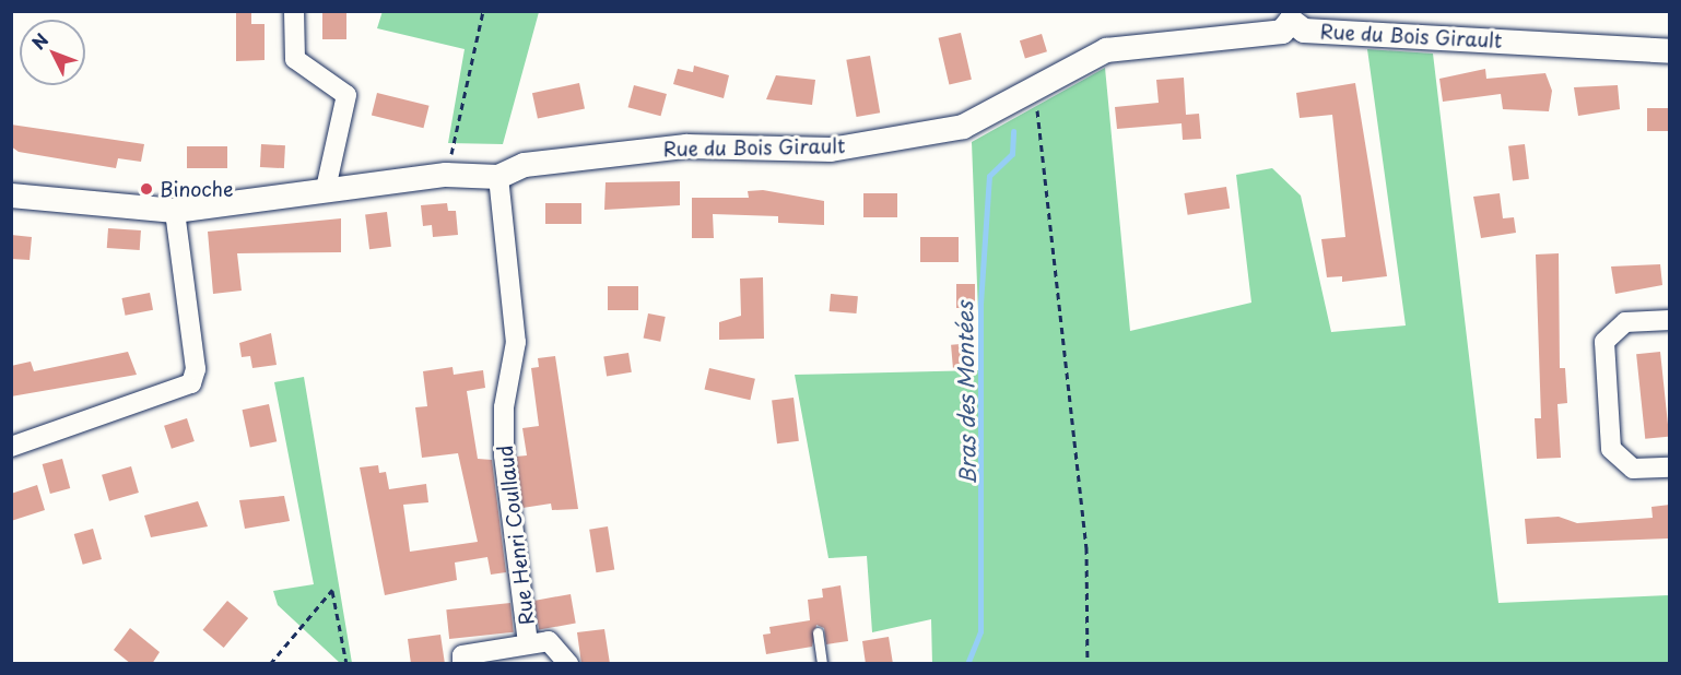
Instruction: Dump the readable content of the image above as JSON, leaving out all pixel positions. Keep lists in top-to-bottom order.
{
  "streets": {
    "street": ["Rue du Bois Girault", "Rue Henri Coullaud"]
  },
  "crossings": [
    ["Rue du Bois Girault", "Rue Henri Coullaud"]
  ],
  "water": ["Bras des Montées"],
  "places": ["Binoche"],
  "north": "top left"
}
